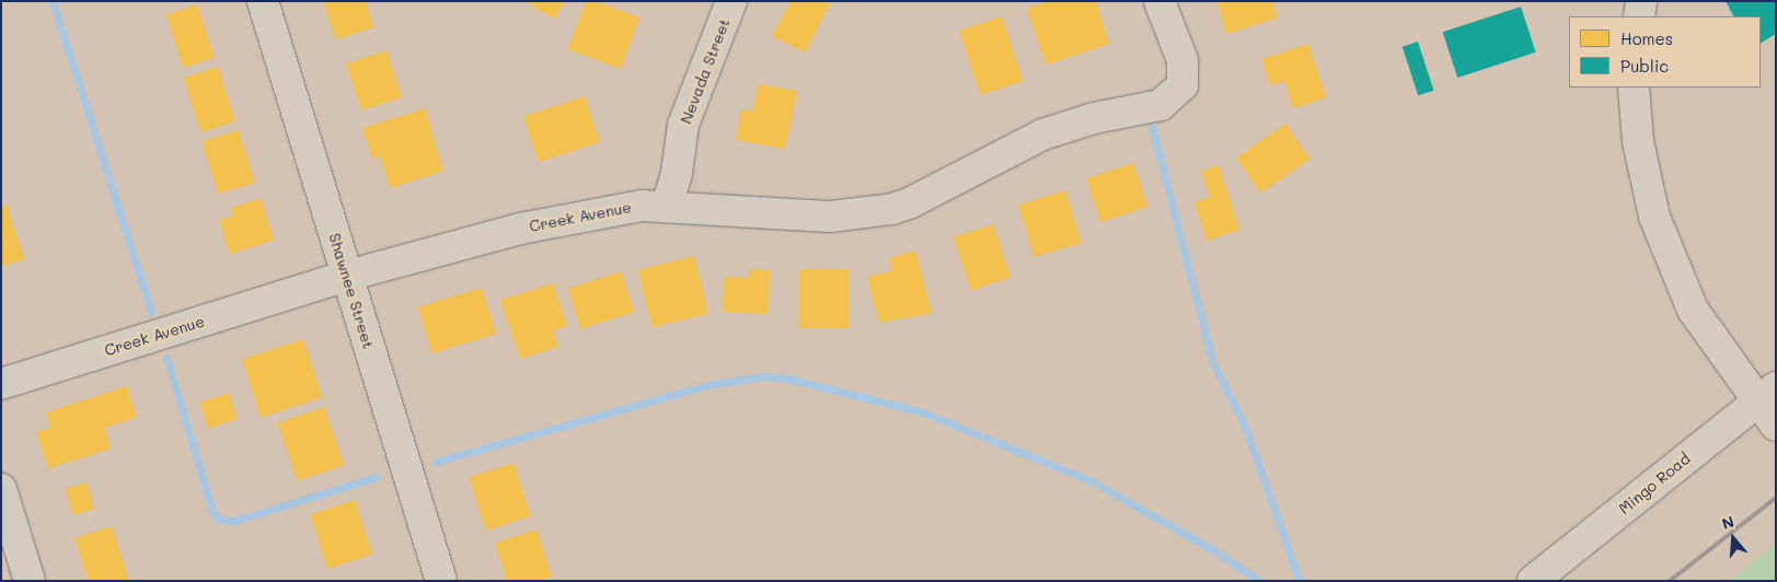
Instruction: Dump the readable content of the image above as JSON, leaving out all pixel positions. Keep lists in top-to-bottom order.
{
  "streets": {
    "street": [
      "Nevada Street",
      "Creek Avenue",
      "Shawnee Street",
      "Mingo Road"
    ]
  },
  "crossings": [
    ["Nevada Street", "Creek Avenue"],
    ["Creek Avenue", "Shawnee Street"]
  ],
  "legend": ["Homes", "Public"],
  "north": "top"
}
